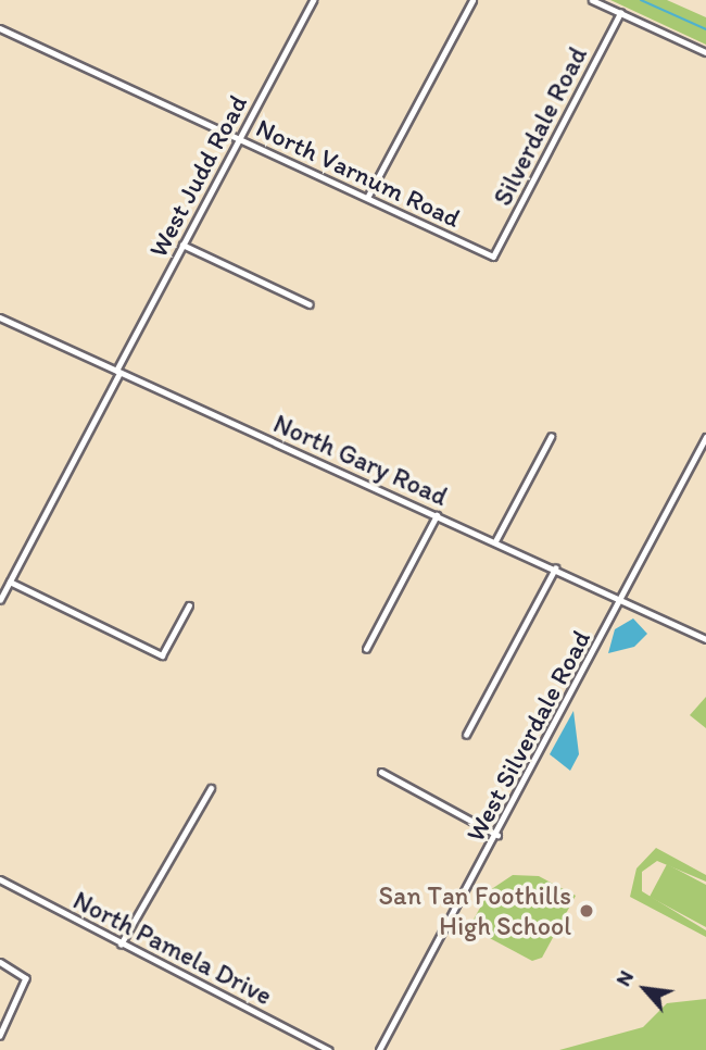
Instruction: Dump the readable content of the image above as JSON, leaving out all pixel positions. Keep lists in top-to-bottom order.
{
  "streets": {
    "street": [
      "Silverdale Road",
      "North Varnum Road",
      "West Judd Road",
      "North Gary Road",
      "West Silverdale Road",
      "North Pamela Drive"
    ]
  },
  "crossings": [
    ["Silverdale Road", "North Varnum Road"],
    ["North Varnum Road", "West Judd Road"],
    ["West Judd Road", "North Gary Road"],
    ["North Gary Road", "West Silverdale Road"]
  ],
  "places": ["San Tan Foothills High School"],
  "north": "top left"
}
